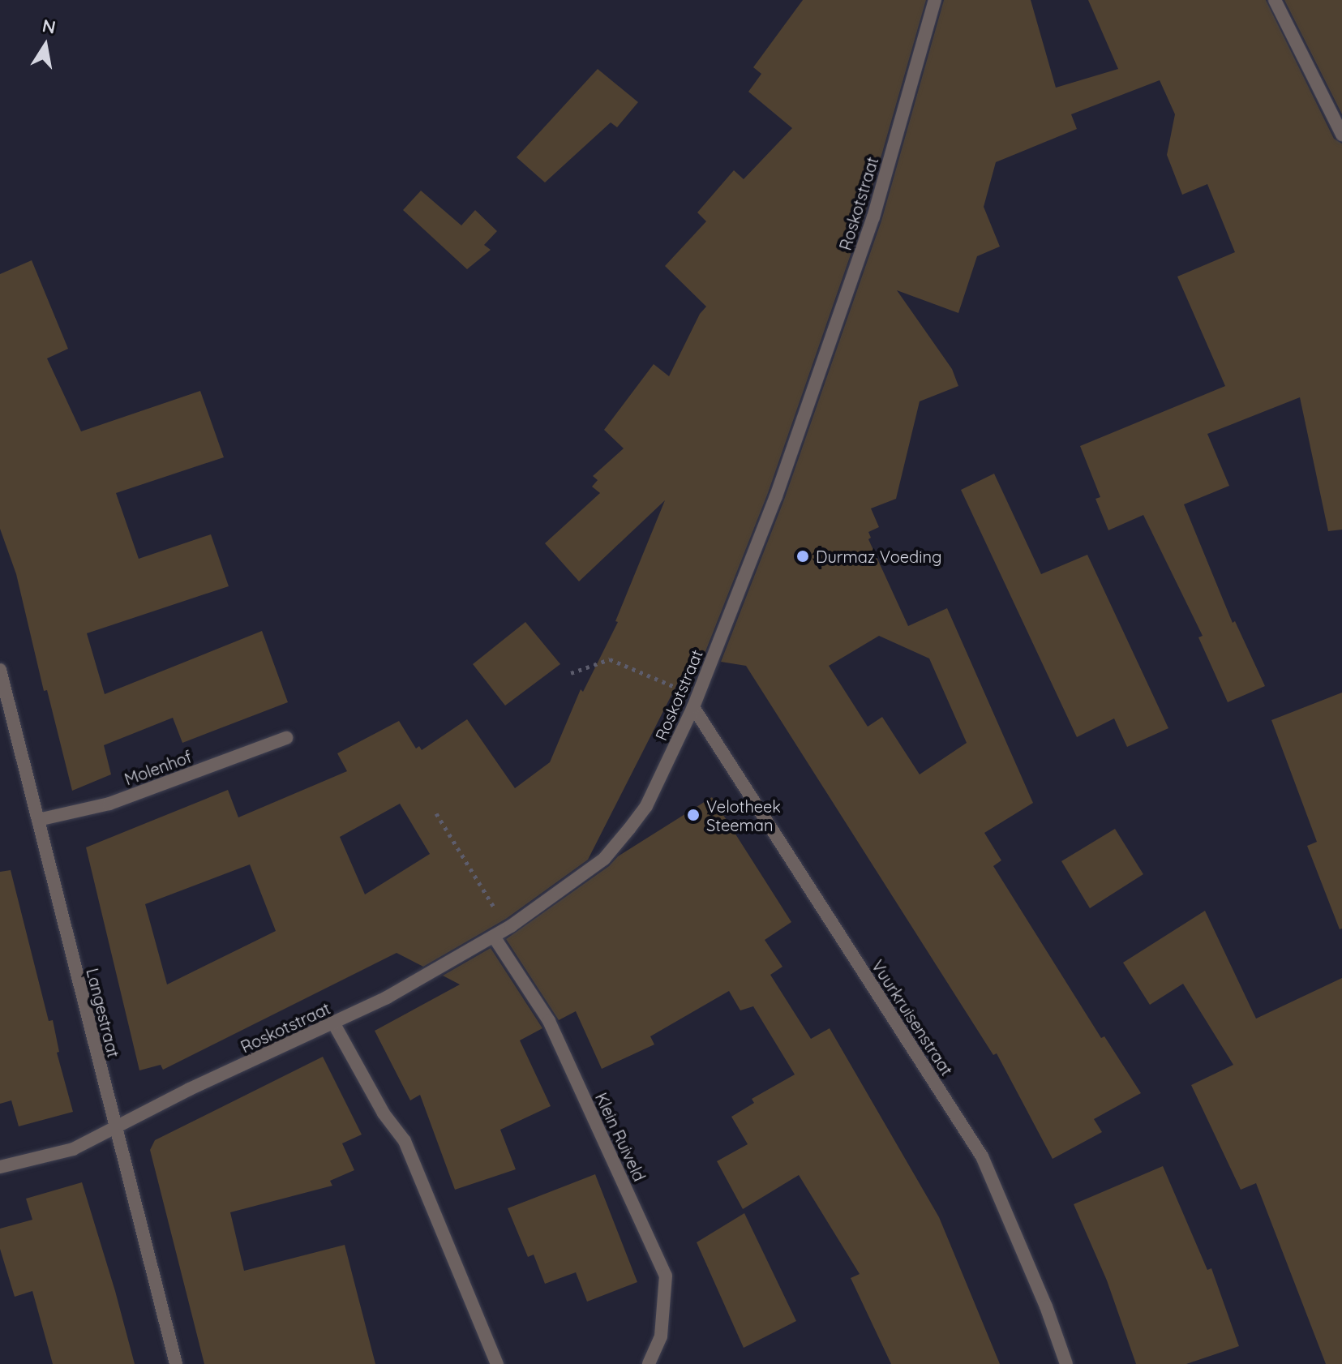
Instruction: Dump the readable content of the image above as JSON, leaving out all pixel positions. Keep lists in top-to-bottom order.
{
  "streets": {
    "street": [
      "Roskotstraat",
      "Molenhof",
      "Langestraat",
      "Vuurkruisenstraat",
      "Klein Ruiveld"
    ]
  },
  "crossings": [
    ["Roskotstraat", "Langestraat"],
    ["Roskotstraat", "Vuurkruisenstraat"],
    ["Roskotstraat", "Klein Ruiveld"],
    ["Molenhof", "Langestraat"]
  ],
  "places": ["Durmaz Voeding", "Velotheek Steeman"],
  "north": "top"
}
